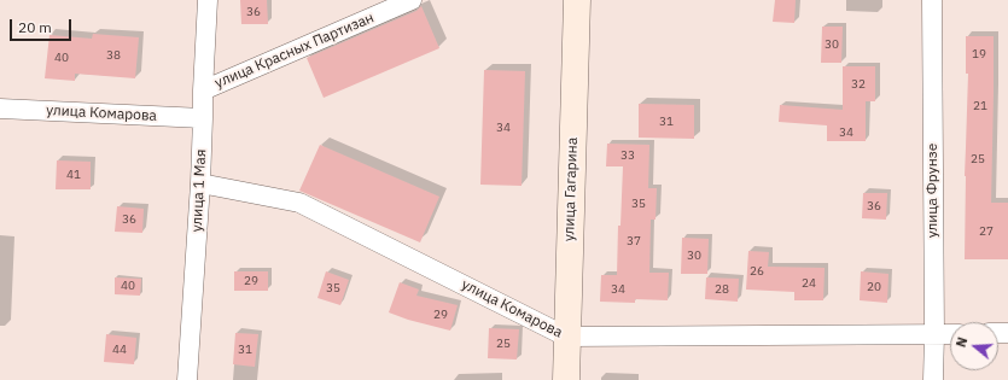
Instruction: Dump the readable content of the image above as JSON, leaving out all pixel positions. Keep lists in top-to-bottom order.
{
  "streets": {
    "main road": ["улица Гагарина"],
    "street": [
      "улица Красных Партизан",
      "улица Комарова",
      "улица 1 Мая",
      "улица Фрунзе"
    ]
  },
  "crossings": [
    ["улица Красных Партизан", "улица 1 Мая"],
    ["улица Комарова", "улица Гагарина"],
    ["улица Комарова", "улица 1 Мая"],
    ["улица Комарова", "улица Фрунзе"]
  ],
  "house_numbers": [
    "36",
    "30",
    "19",
    "38",
    "40",
    "32",
    "21",
    "31",
    "34",
    "34",
    "33",
    "25",
    "41",
    "35",
    "36",
    "36",
    "27",
    "37",
    "30",
    "26",
    "29",
    "24",
    "40",
    "20",
    "35",
    "34",
    "28",
    "29",
    "25",
    "44",
    "31"
  ],
  "scale_bar": "20 m",
  "north": "left"
}
